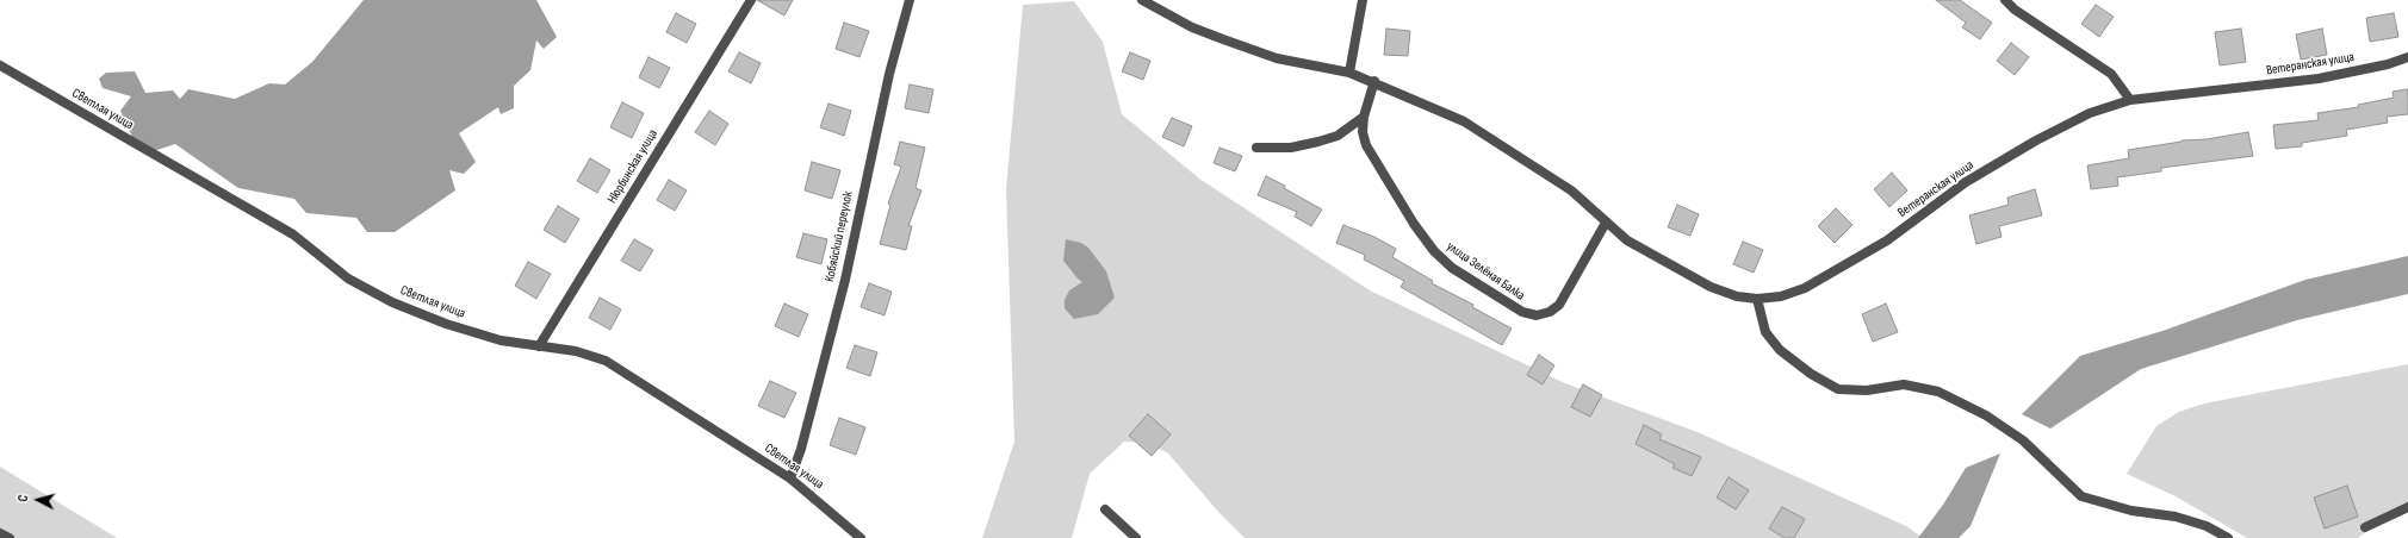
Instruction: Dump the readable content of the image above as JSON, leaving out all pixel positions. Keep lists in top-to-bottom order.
{
  "streets": {
    "street": [
      "Ветеранская улица",
      "Светлая улица",
      "Нюрбинская улица",
      "Кобяйский переулок",
      "улица Зелёная Балка"
    ]
  },
  "crossings": [
    ["Ветеранская улица", "улица Зелёная Балка"],
    ["Светлая улица", "Нюрбинская улица"],
    ["Светлая улица", "Кобяйский переулок"]
  ],
  "north": "left"
}
